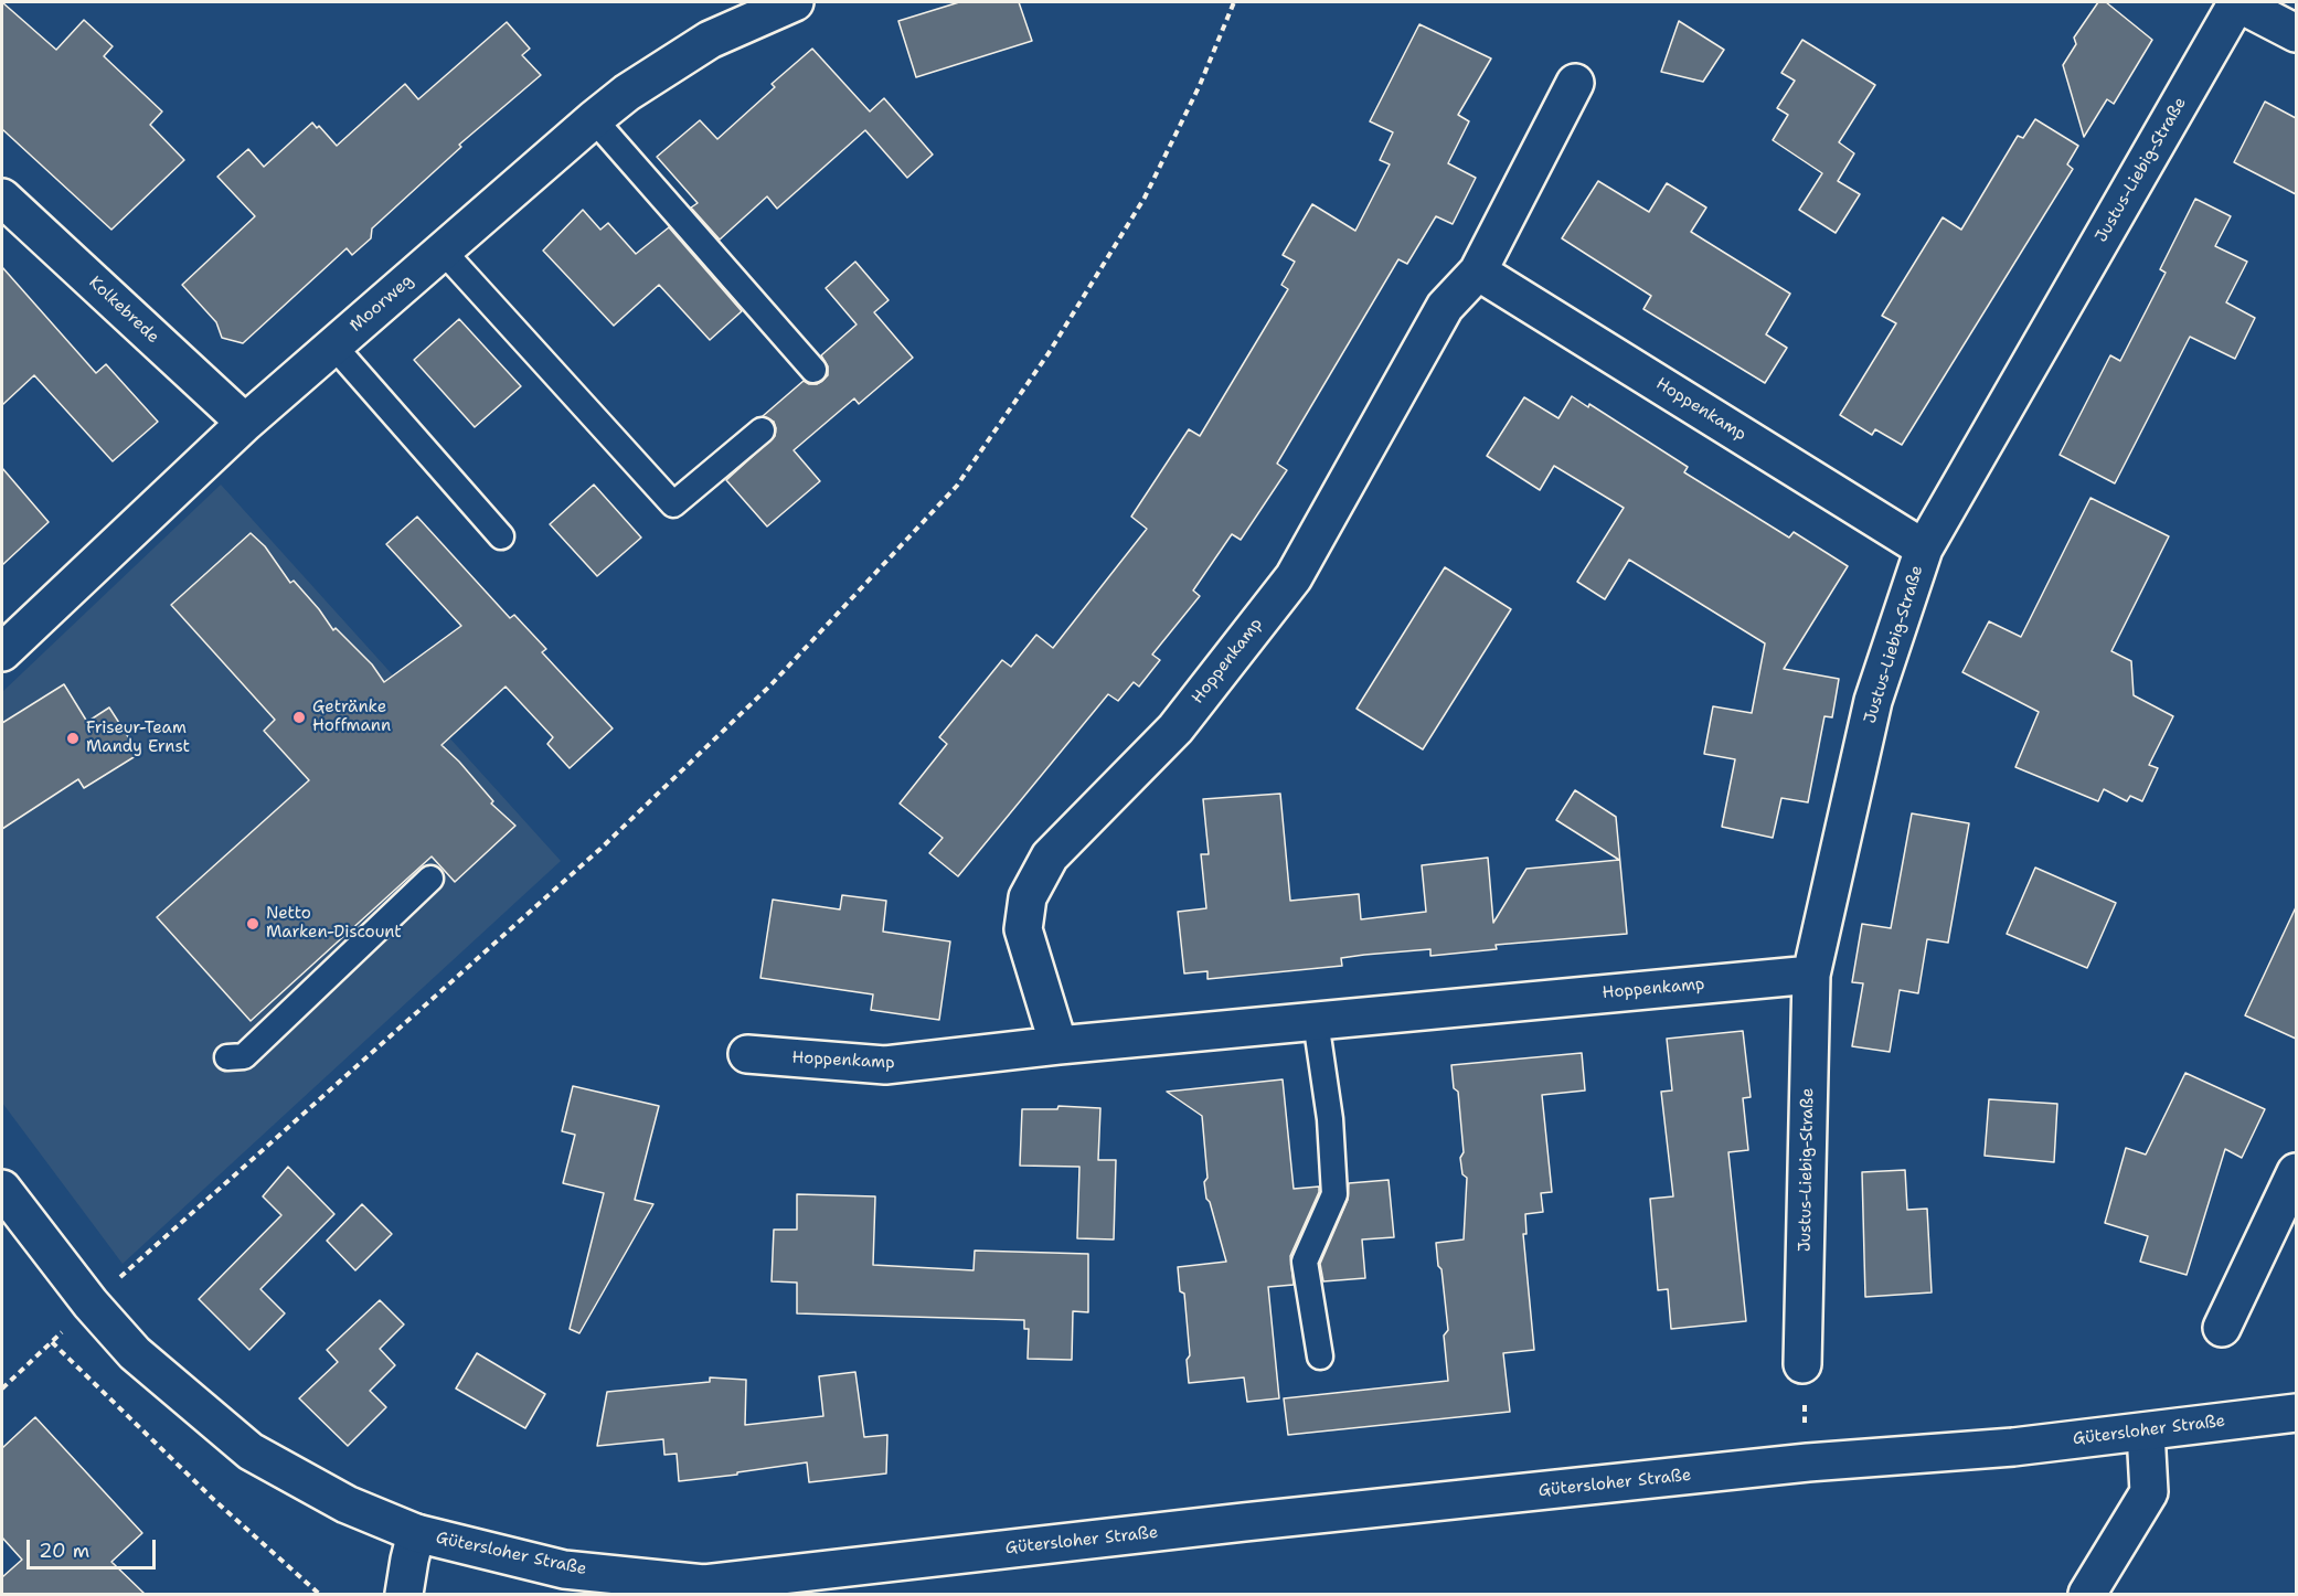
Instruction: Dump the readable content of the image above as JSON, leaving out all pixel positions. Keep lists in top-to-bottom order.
{
  "streets": {
    "street": [
      "Justus-Liebig-Straße",
      "Moorweg",
      "Kolkebrede",
      "Hoppenkamp",
      "Gütersloher Straße"
    ]
  },
  "crossings": [
    ["Justus-Liebig-Straße", "Hoppenkamp"],
    ["Moorweg", "Kolkebrede"]
  ],
  "places": ["Getränke Hoffmann", "Friseur-Team Mandy Ernst", "Netto Marken-Discount"],
  "scale_bar": "20 m"
}
